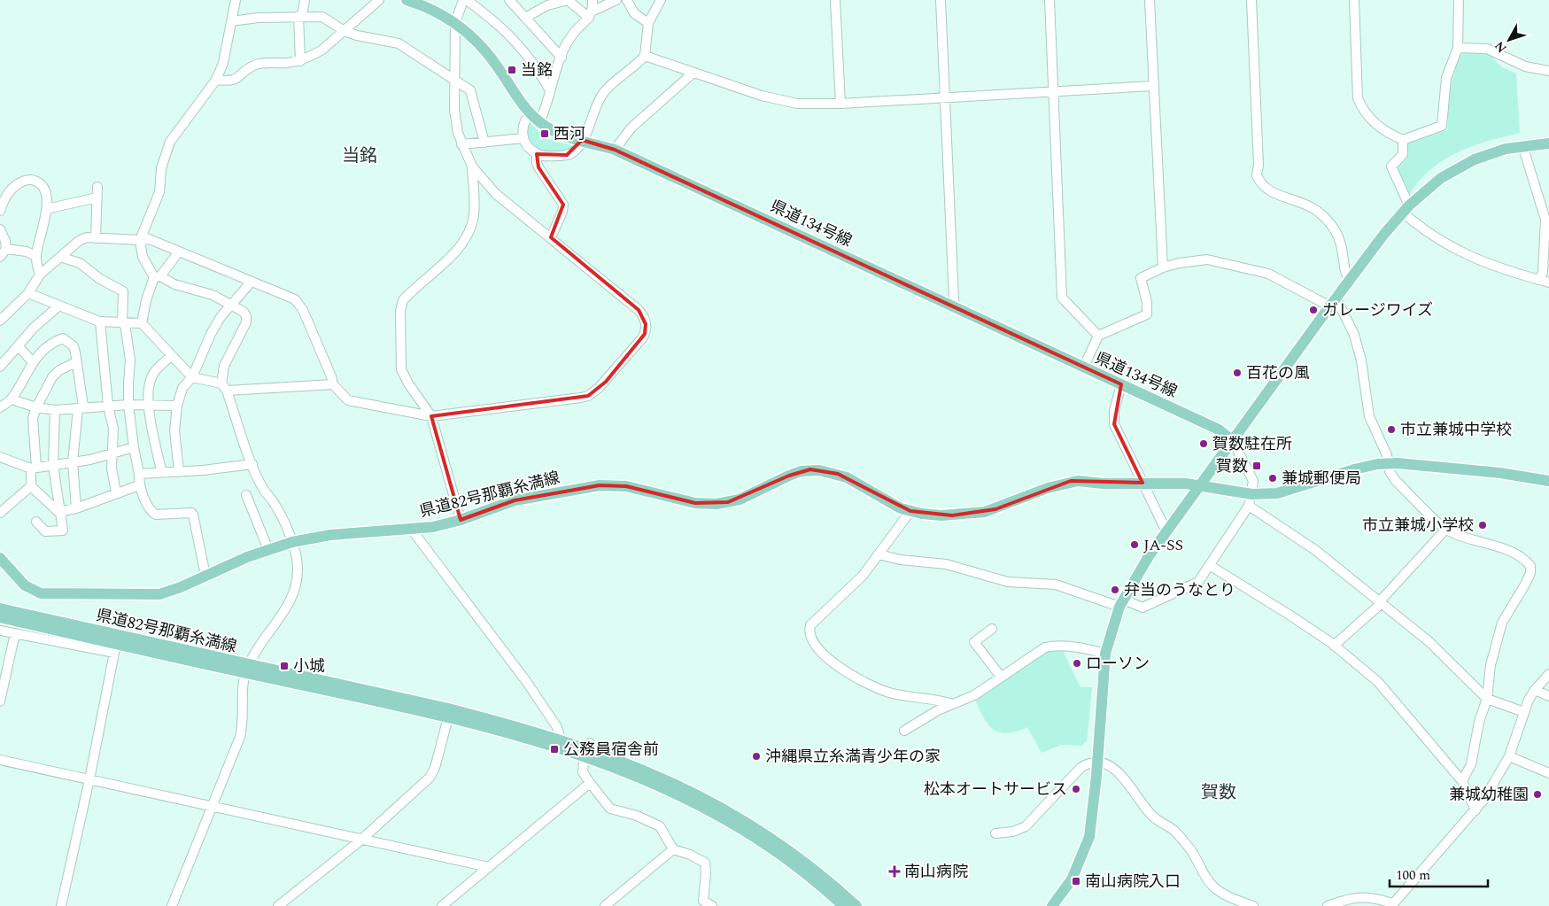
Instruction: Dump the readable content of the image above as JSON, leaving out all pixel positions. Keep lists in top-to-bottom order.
{
  "streets": {
    "main road": ["県道134号線", "県道82号那覇糸満線"]
  },
  "districts": ["当銘", "賀数"],
  "places": {
    "transit": [
      "当銘",
      "西河",
      "賀数",
      "小城",
      "公務員宿舎前",
      "南山病院入口"
    ],
    "other": [
      "ガレージワイズ",
      "百花の風",
      "市立兼城中学校",
      "賀数駐在所",
      "兼城郵便局",
      "市立兼城小学校",
      "JA-SS",
      "弁当のうなとり",
      "ローソン",
      "沖縄県立糸満青少年の家",
      "松本オートサービス",
      "兼城幼稚園"
    ],
    "health": ["南山病院"]
  },
  "scale_bar": "100 m",
  "north": "bottom left"
}
